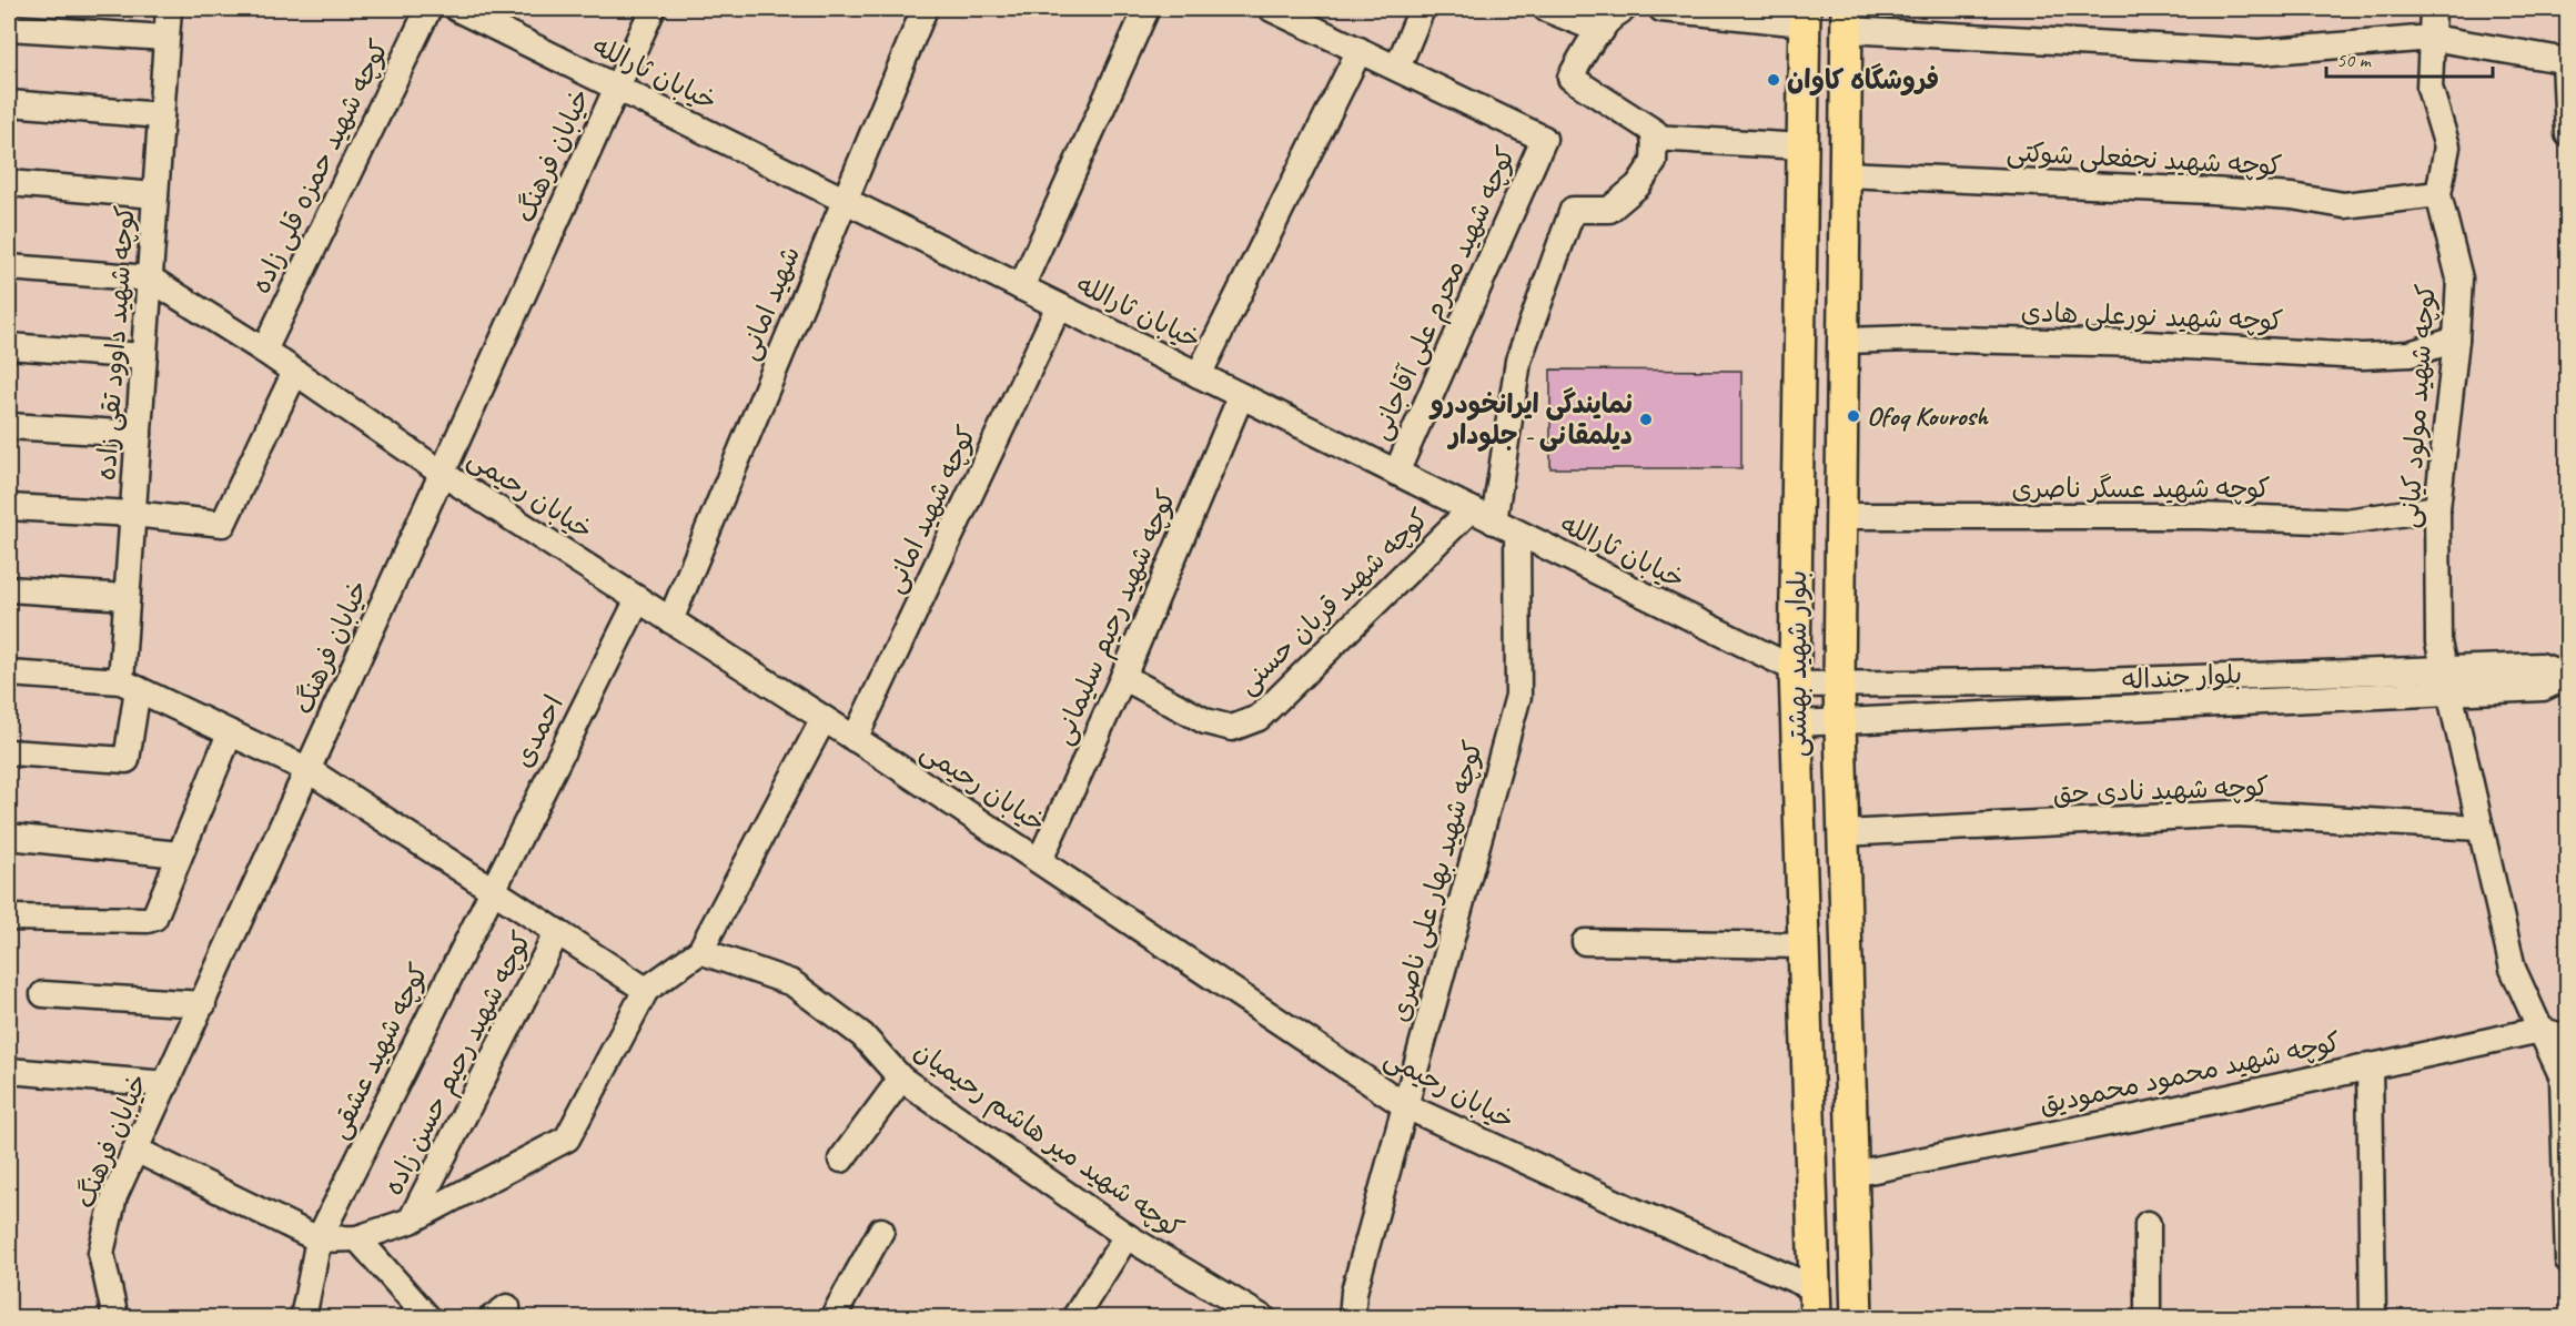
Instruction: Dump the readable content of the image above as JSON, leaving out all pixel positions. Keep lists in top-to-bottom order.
{
  "streets": {
    "main road": ["بلوار شهید بهشتی"],
    "street": [
      "خیابان ثارالله",
      "خیابان فرهنگ",
      "کوچه شهید نجفعلی شوکتی",
      "کوچه شهید حمزه قلی زاده",
      "کوچه شهید محرم علی آقاجانی",
      "شهید امانی",
      "کوچه شهید نورعلی هادی",
      "کوچه شهید داوود تقی زاده",
      "کوچه شهید مولود کیانی",
      "کوچه شهید عسگر ناصری",
      "خیابان رحیمی",
      "کوچه شهید امانی",
      "کوچه شهید قربان حسنی",
      "کوچه شهید رحیم سلیمانی",
      "بلوار جنداله",
      "احمدی",
      "کوچه شهید نادی حق",
      "کوچه شهید بهار علی ناصری",
      "کوچه شهید عشقی",
      "کوچه شهید رحیم حسن زاده",
      "کوچه شهید محمود محمودیق",
      "کوچه شهید میر هاشم رحیمیان"
    ]
  },
  "crossings": [
    ["خیابان ثارالله", "خیابان فرهنگ"],
    ["خیابان ثارالله", "کوچه شهید محرم علی آقاجانی"],
    ["خیابان ثارالله", "شهید امانی"],
    ["خیابان ثارالله", "کوچه شهید امانی"],
    ["خیابان ثارالله", "کوچه شهید قربان حسنی"],
    ["خیابان ثارالله", "کوچه شهید رحیم سلیمانی"],
    ["خیابان ثارالله", "بلوار شهید بهشتی"],
    ["خیابان ثارالله", "بلوار جنداله"],
    ["خیابان ثارالله", "کوچه شهید بهار علی ناصری"],
    ["خیابان فرهنگ", "خیابان رحیمی"],
    ["کوچه شهید نجفعلی شوکتی", "کوچه شهید مولود کیانی"],
    ["کوچه شهید نجفعلی شوکتی", "بلوار شهید بهشتی"],
    ["کوچه شهید حمزه قلی زاده", "خیابان رحیمی"],
    ["شهید امانی", "خیابان رحیمی"],
    ["کوچه شهید نورعلی هادی", "کوچه شهید مولود کیانی"],
    ["کوچه شهید نورعلی هادی", "بلوار شهید بهشتی"],
    ["کوچه شهید داوود تقی زاده", "خیابان رحیمی"],
    ["کوچه شهید مولود کیانی", "کوچه شهید عسگر ناصری"],
    ["کوچه شهید مولود کیانی", "بلوار جنداله"],
    ["کوچه شهید مولود کیانی", "کوچه شهید نادی حق"],
    ["کوچه شهید مولود کیانی", "کوچه شهید محمود محمودیق"],
    ["کوچه شهید عسگر ناصری", "بلوار شهید بهشتی"],
    ["خیابان رحیمی", "کوچه شهید امانی"],
    ["خیابان رحیمی", "کوچه شهید رحیم سلیمانی"],
    ["خیابان رحیمی", "بلوار شهید بهشتی"],
    ["خیابان رحیمی", "احمدی"],
    ["خیابان رحیمی", "کوچه شهید بهار علی ناصری"],
    ["کوچه شهید قربان حسنی", "کوچه شهید رحیم سلیمانی"],
    ["بلوار شهید بهشتی", "بلوار جنداله"],
    ["بلوار شهید بهشتی", "کوچه شهید نادی حق"],
    ["بلوار شهید بهشتی", "کوچه شهید محمود محمودیق"],
    ["احمدی", "کوچه شهید عشقی"]
  ],
  "places": ["فروشگاه کاوان", "Ofoq Kourosh", "نمایندگی ایرانخودرو دیلمقانی - جلودار"],
  "scale_bar": "50 m"
}
